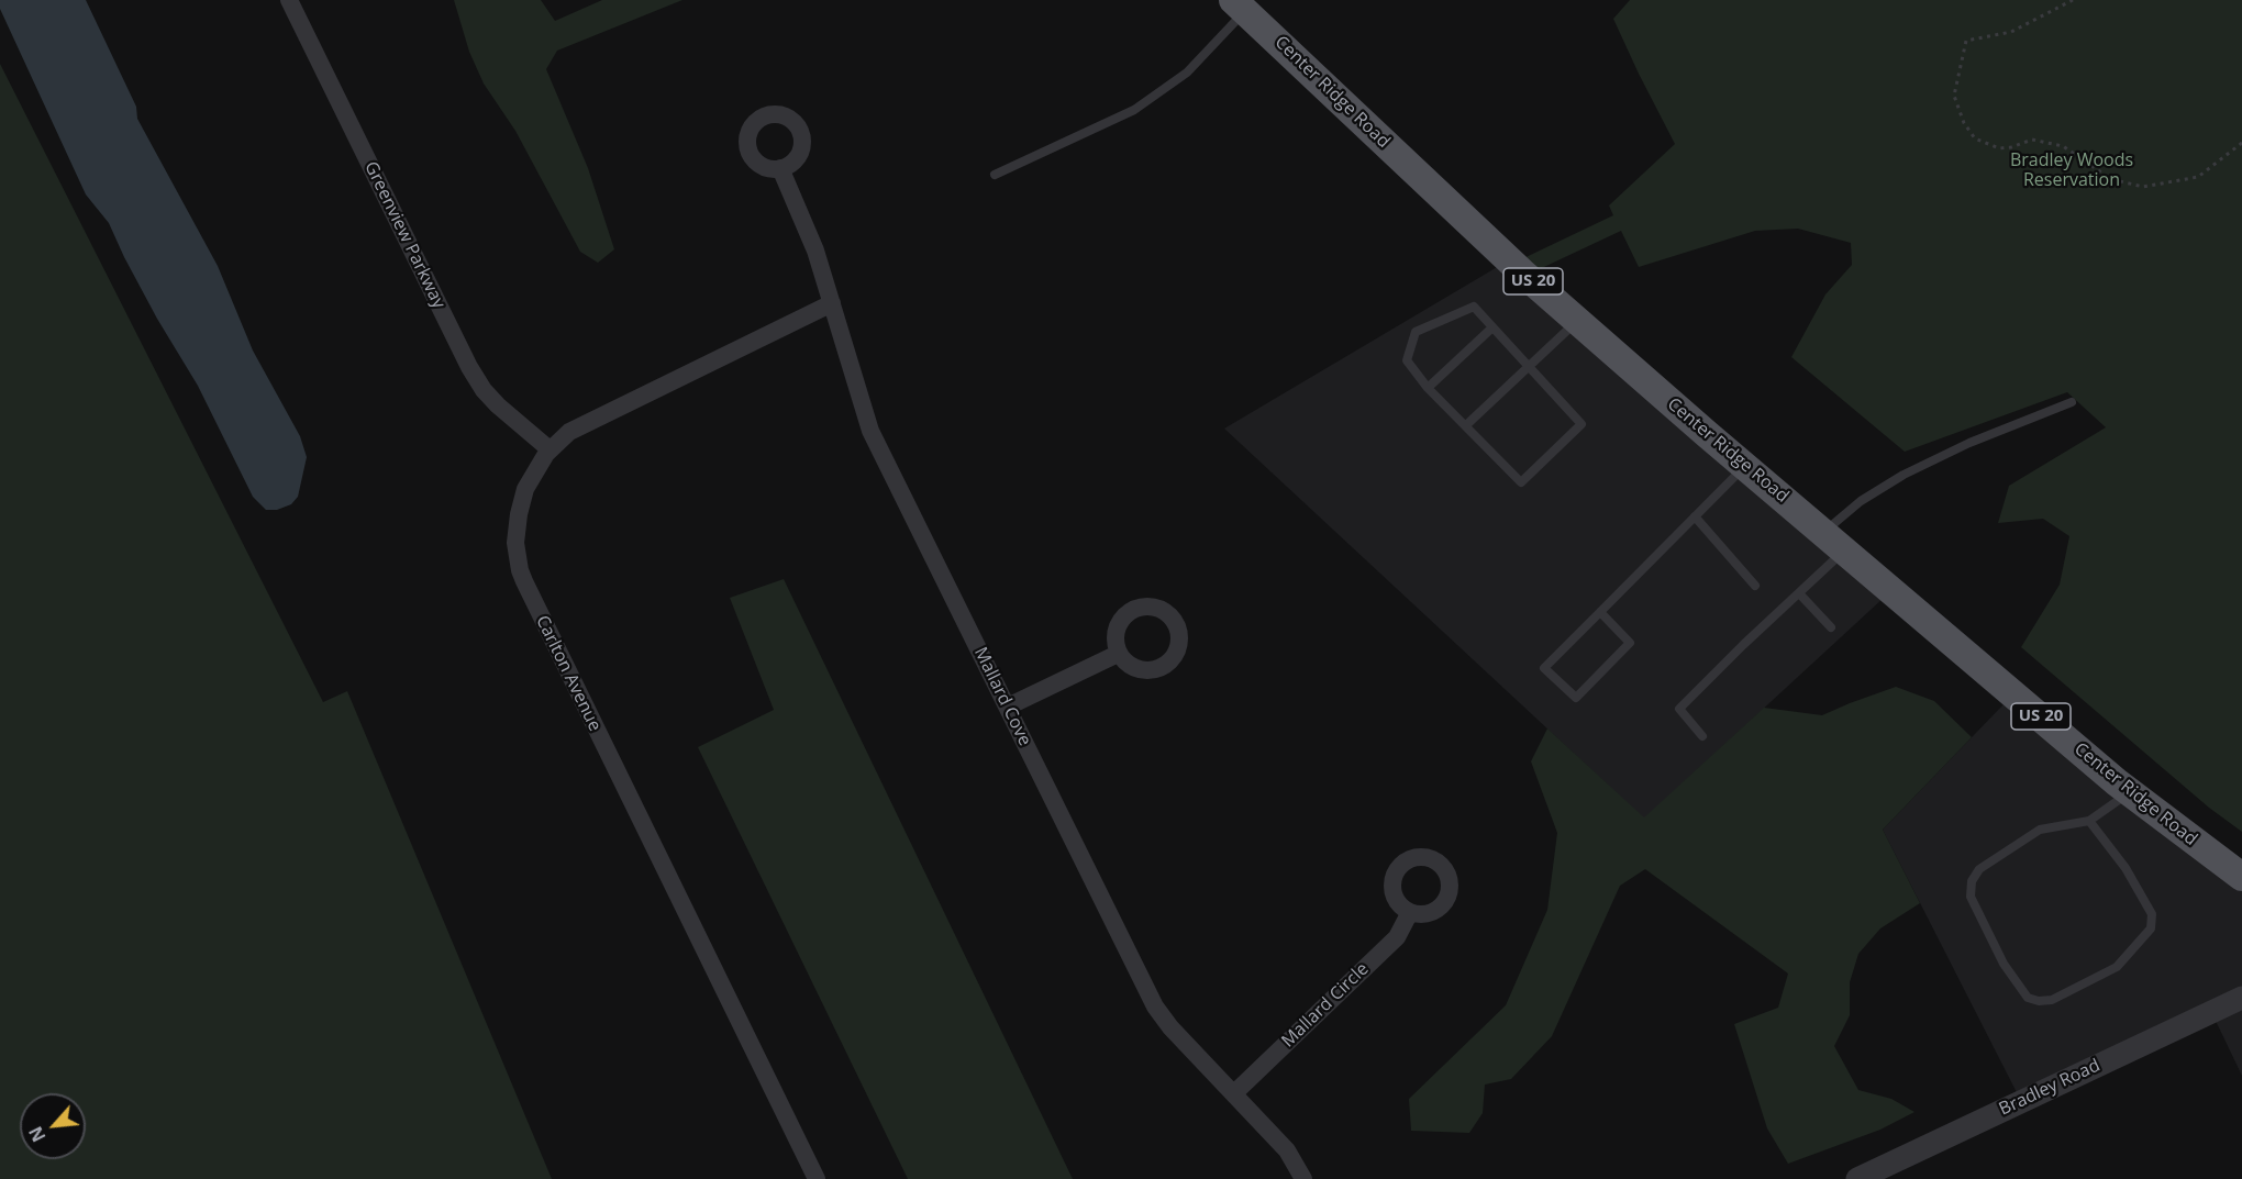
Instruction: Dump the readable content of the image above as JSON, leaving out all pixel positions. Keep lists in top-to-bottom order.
{
  "streets": {
    "main road": ["Center Ridge Road", "US 20"],
    "street": [
      "Greenview Parkway",
      "Carlton Avenue",
      "Mallard Cove",
      "Mallard Circle",
      "Bradley Road"
    ]
  },
  "crossings": [
    ["Greenview Parkway", "Carlton Avenue"],
    ["Carlton Avenue", "Mallard Cove"],
    ["Mallard Cove", "Mallard Circle"]
  ],
  "parks": ["Bradley Woods Reservation"],
  "north": "bottom left"
}
